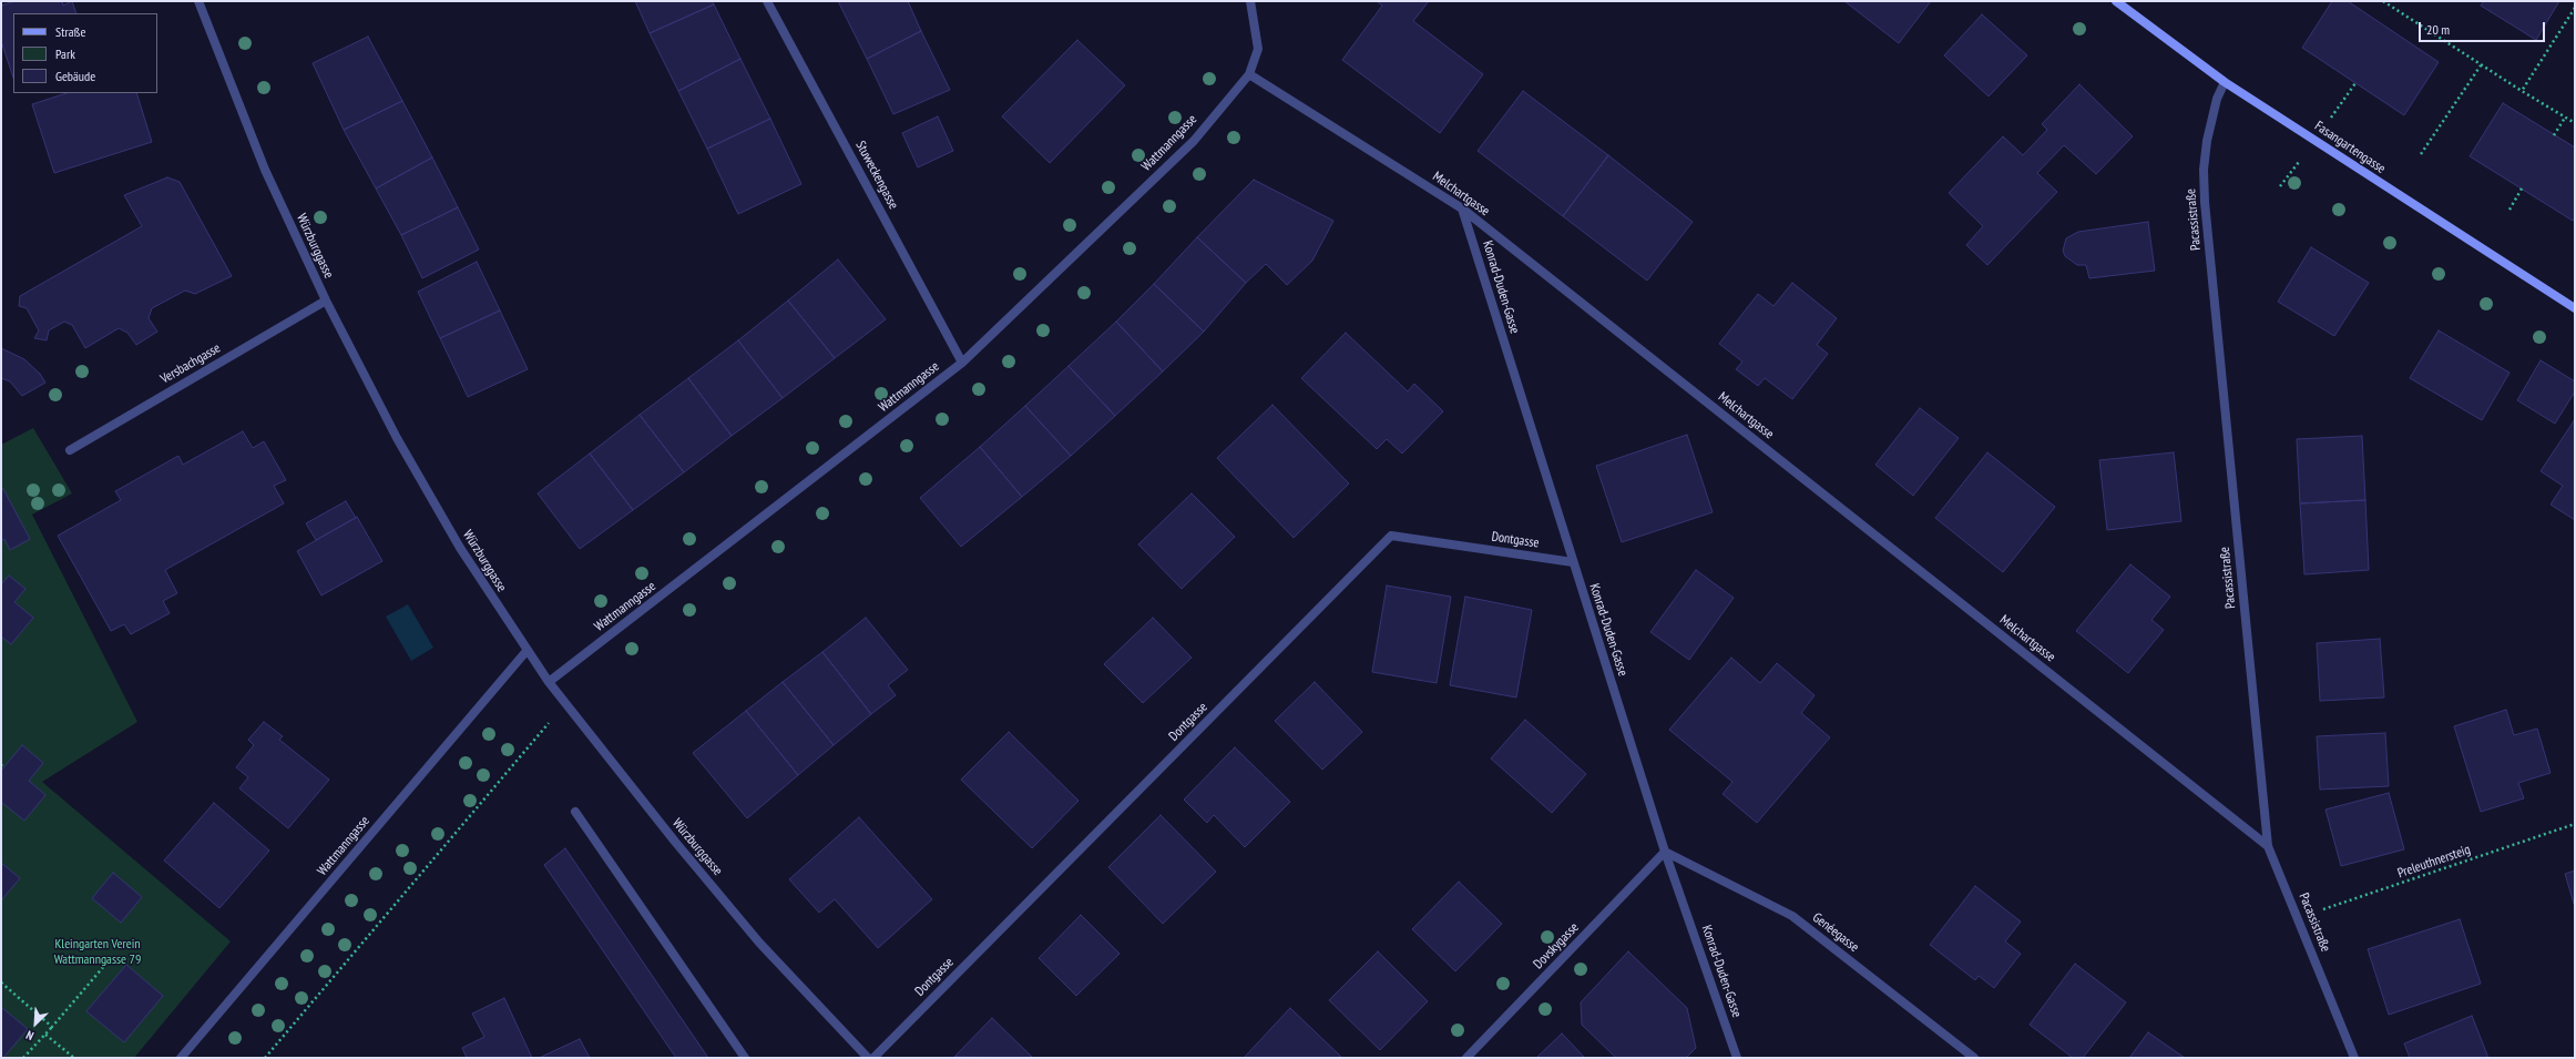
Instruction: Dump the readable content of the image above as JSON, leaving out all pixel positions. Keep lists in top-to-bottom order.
{
  "streets": {
    "main road": ["Fasangartengasse"],
    "street": [
      "Wattmanngasse",
      "Stuweckengasse",
      "Melchartgasse",
      "Pacassistraße",
      "Würzburggasse",
      "Konrad-Duden-Gasse",
      "Versbachgasse",
      "Dontgasse",
      "Genéegasse",
      "Dovskygasse"
    ],
    "path": ["Preleuthnersteig"]
  },
  "crossings": [
    ["Wattmanngasse", "Stuweckengasse"],
    ["Wattmanngasse", "Melchartgasse"],
    ["Wattmanngasse", "Würzburggasse"],
    ["Fasangartengasse", "Pacassistraße"],
    ["Melchartgasse", "Pacassistraße"],
    ["Melchartgasse", "Konrad-Duden-Gasse"],
    ["Pacassistraße", "Preleuthnersteig"],
    ["Würzburggasse", "Versbachgasse"],
    ["Konrad-Duden-Gasse", "Dontgasse"],
    ["Konrad-Duden-Gasse", "Genéegasse"],
    ["Konrad-Duden-Gasse", "Dovskygasse"],
    ["Genéegasse", "Dovskygasse"]
  ],
  "parks": ["Kleingarten Verein Wattmanngasse 79"],
  "legend": ["Straße", "Park", "Gebäude"],
  "scale_bar": "20 m",
  "north": "bottom left"
}
